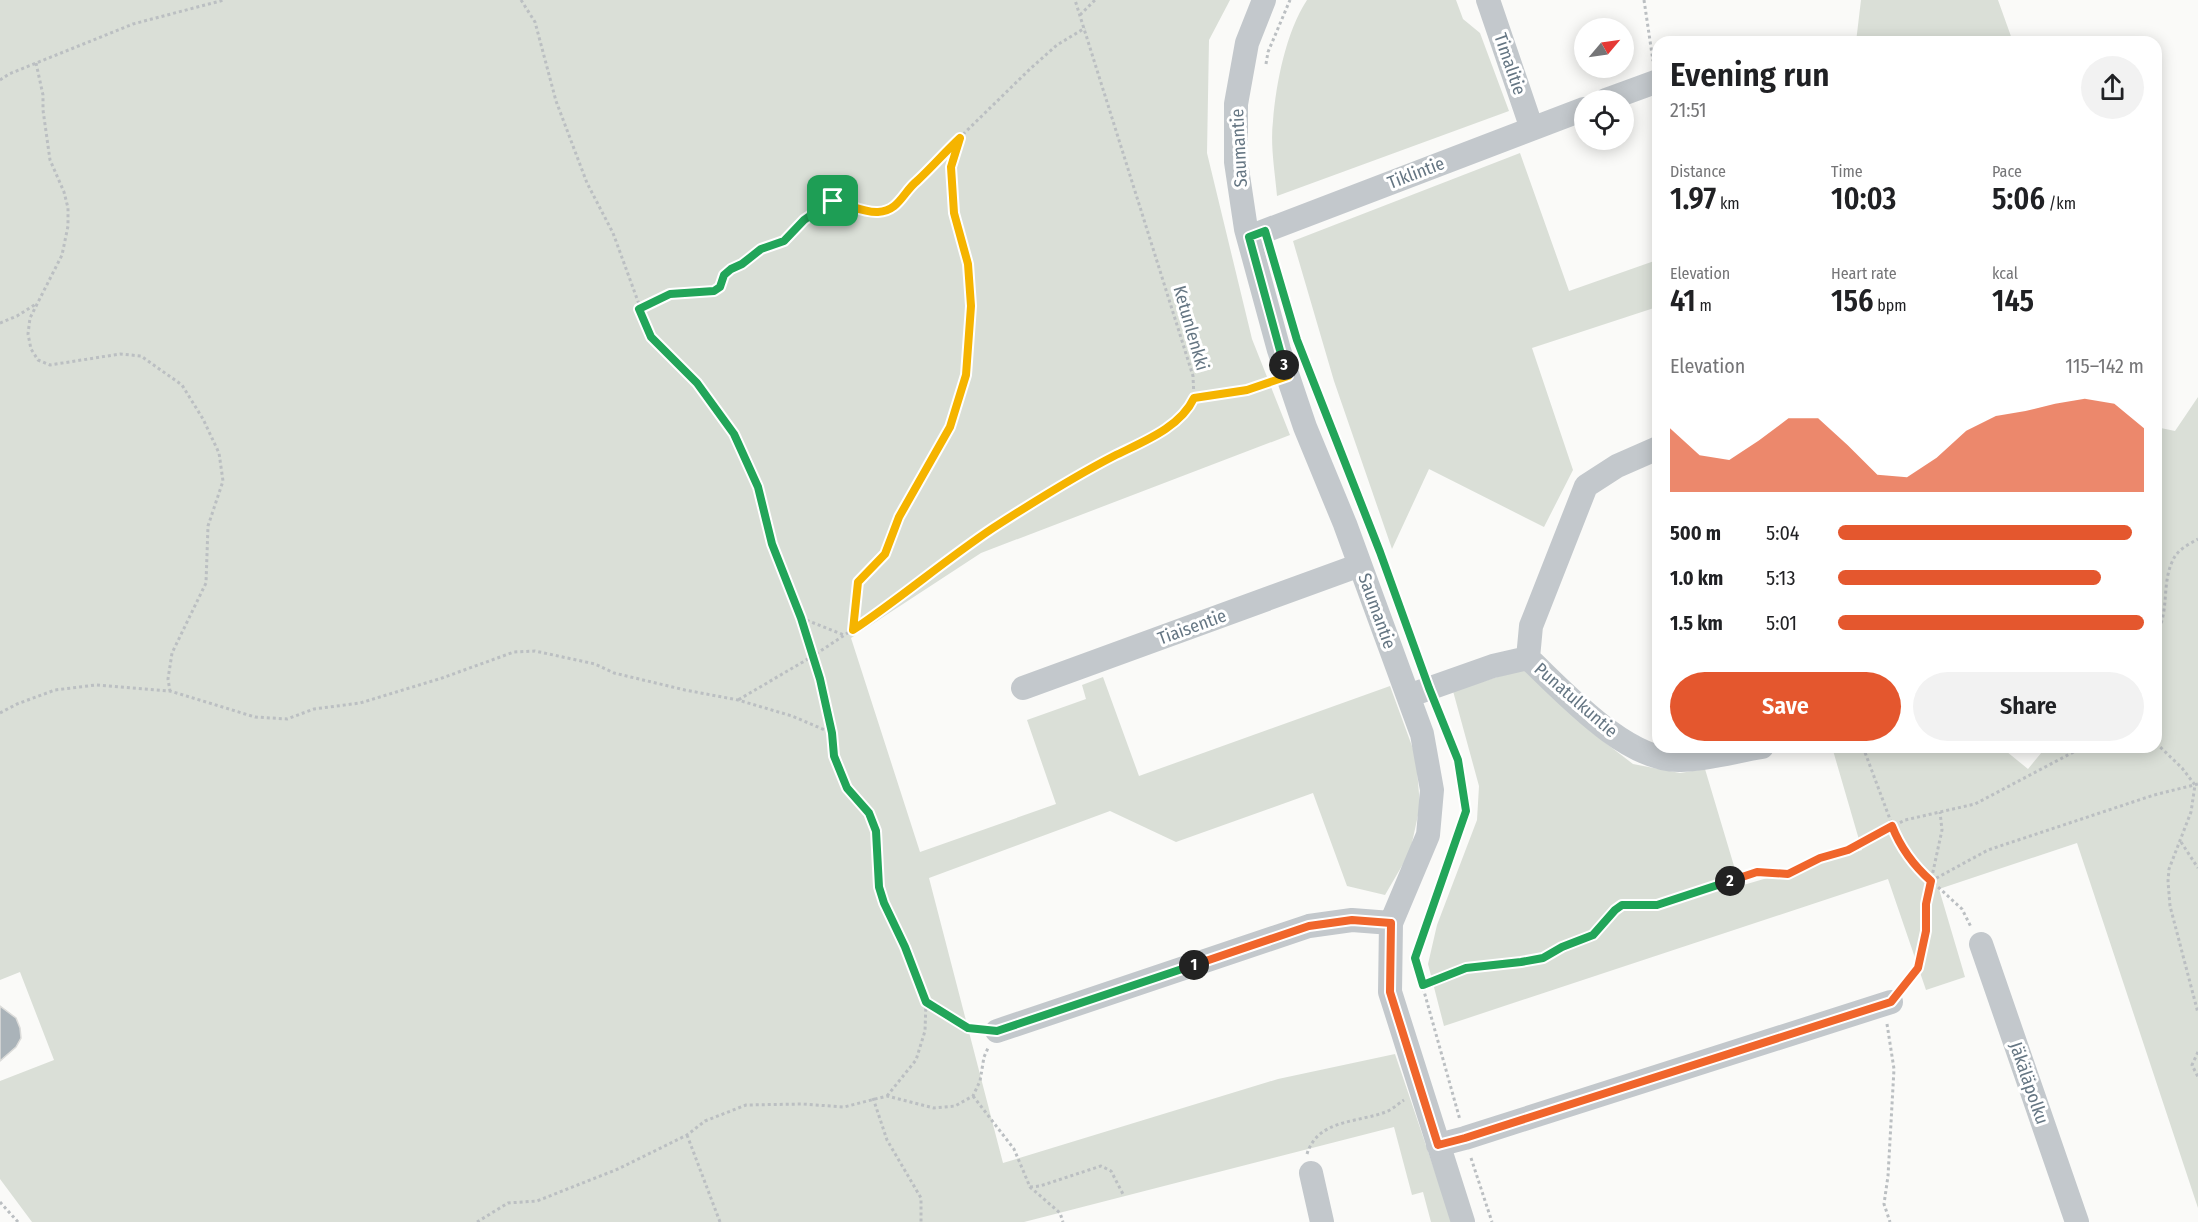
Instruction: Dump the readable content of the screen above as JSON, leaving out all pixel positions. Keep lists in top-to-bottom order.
{
  "streets": {
    "street": [
      "Timalitie",
      "Saumantie",
      "Tiklintie",
      "Tiaisentie",
      "Punatulkuntie",
      "Jäkäläpolku"
    ],
    "path": ["Ketunlenkki"]
  },
  "crossings": [
    ["Timalitie", "Tiklintie"],
    ["Saumantie", "Tiklintie"],
    ["Saumantie", "Tiaisentie"],
    ["Saumantie", "Punatulkuntie"]
  ],
  "north": "top right",
  "page": {
    "heading": ["Evening run", "21:51"],
    "stats": [
      ["Distance", "1.97 km"],
      ["Time", "10:03"],
      ["Pace", "5:06 /km"],
      ["Elevation", "41 m"],
      ["Heart rate", "156 bpm"],
      ["kcal", "145"]
    ],
    "chart": ["Elevation", "115–142 m"],
    "pins": ["3", "2", "1"],
    "list": [
      {
        "name": "500 m",
        "note": "5:04"
      },
      {
        "name": "1.0 km",
        "note": "5:13"
      },
      {
        "name": "1.5 km",
        "note": "5:01"
      }
    ],
    "buttons": ["Save", "Share"]
  }
}
